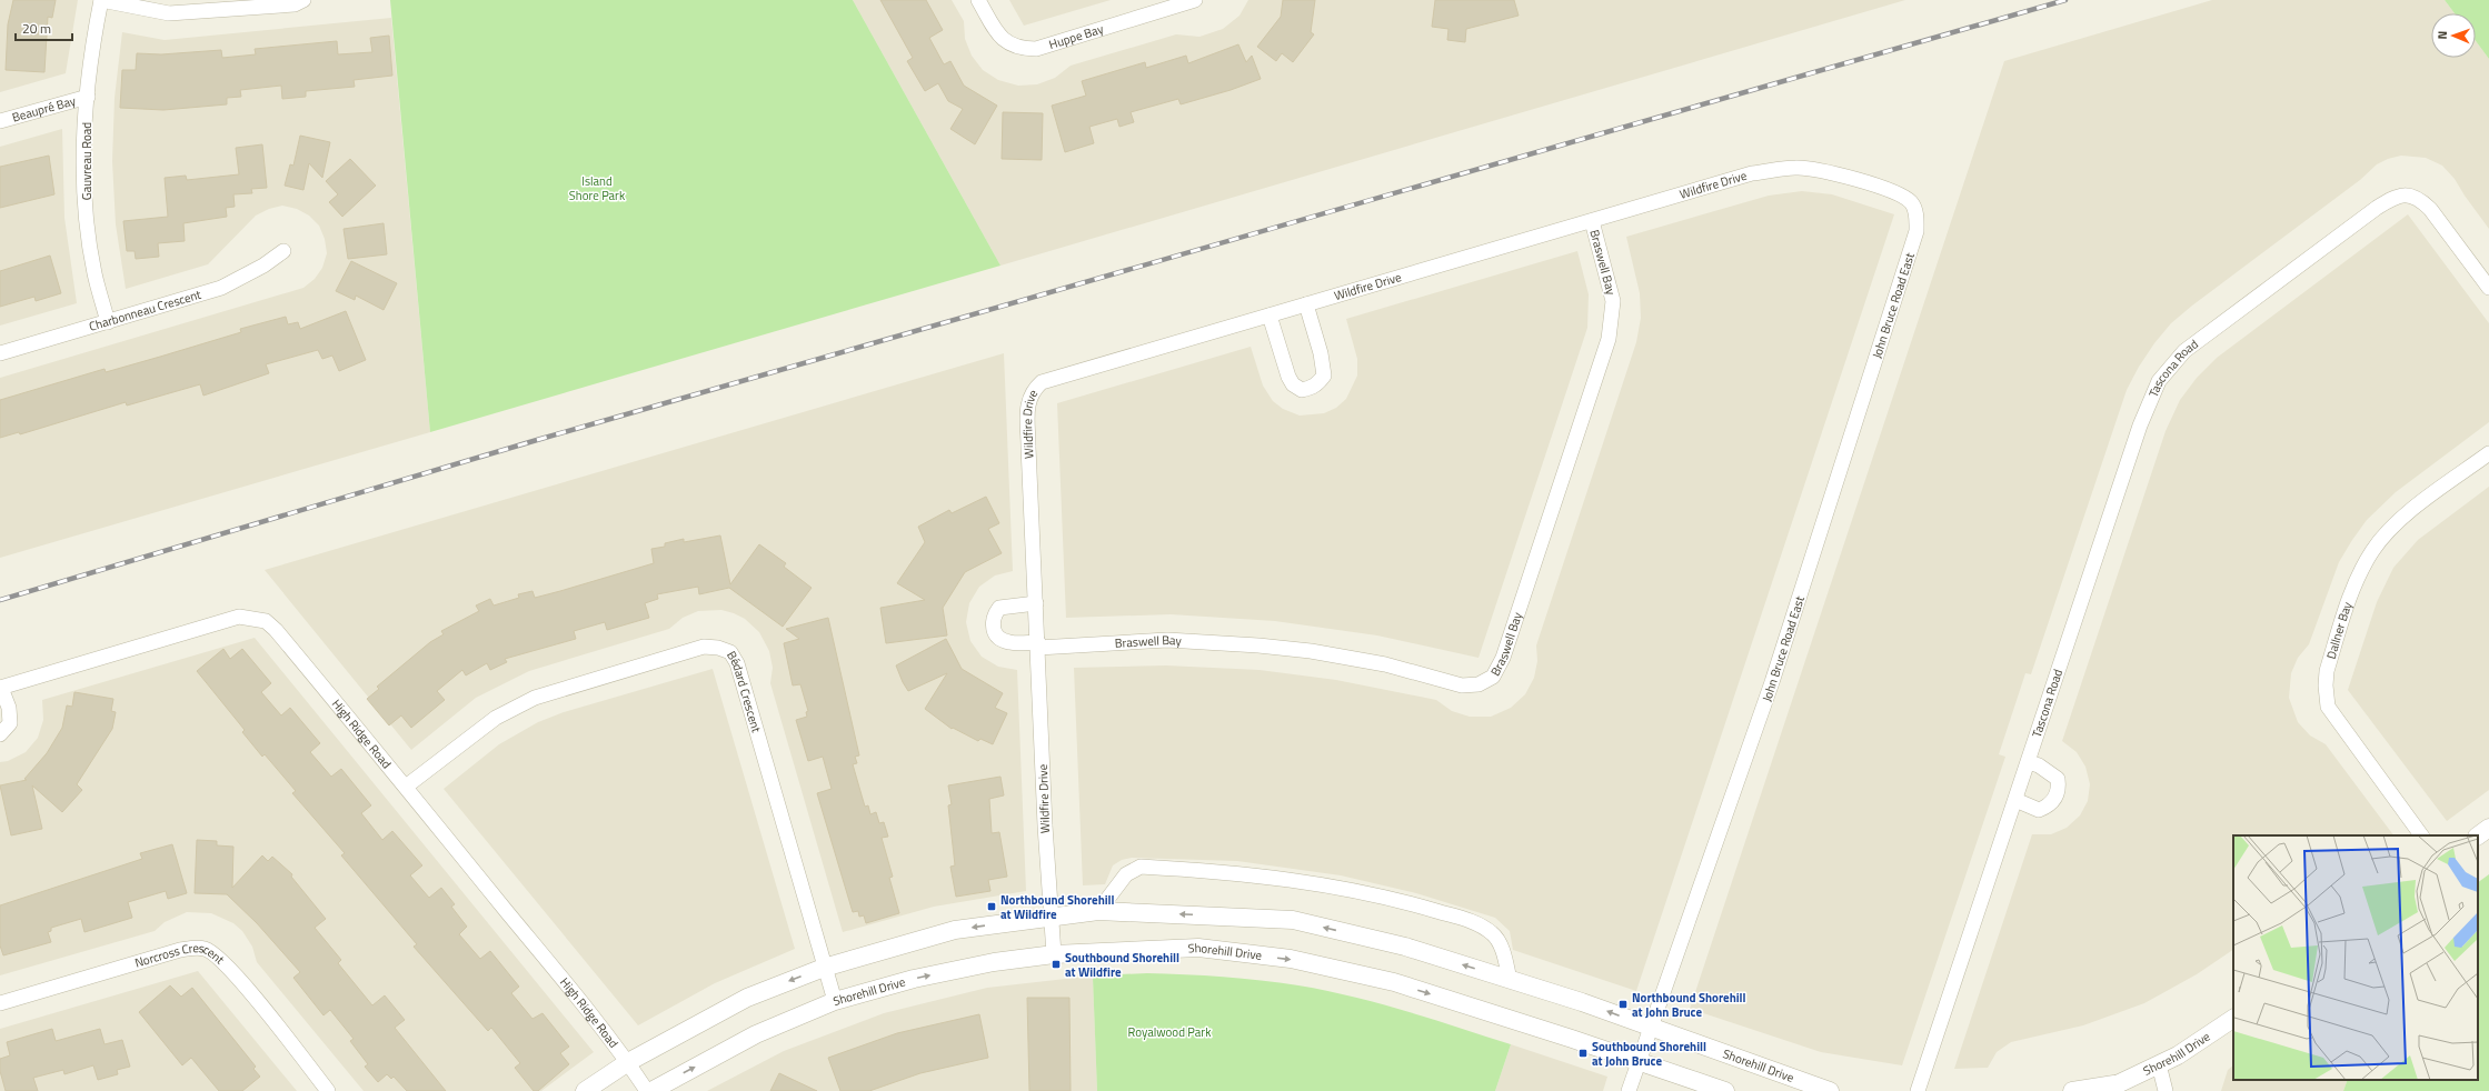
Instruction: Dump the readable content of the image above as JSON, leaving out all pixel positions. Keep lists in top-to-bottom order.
{
  "streets": {
    "street": [
      "Huppe Bay",
      "Beaupré Bay",
      "Gauvreau Road",
      "Wildfire Drive",
      "Braswell Bay",
      "John Bruce Road East",
      "Charbonneau Crescent",
      "Tascona Road",
      "Dallner Bay",
      "Bédard Crescent",
      "High Ridge Road",
      "Shorehill Drive",
      "Norcross Crescent"
    ]
  },
  "crossings": [
    ["Beaupré Bay", "Gauvreau Road"],
    ["Gauvreau Road", "Charbonneau Crescent"],
    ["Wildfire Drive", "Braswell Bay"],
    ["Wildfire Drive", "John Bruce Road East"],
    ["Wildfire Drive", "Shorehill Drive"],
    ["John Bruce Road East", "Shorehill Drive"],
    ["Bédard Crescent", "High Ridge Road"],
    ["Bédard Crescent", "Shorehill Drive"],
    ["High Ridge Road", "Shorehill Drive"]
  ],
  "parks": ["Island Shore Park", "Royalwood Park"],
  "places": {
    "transit": [
      "Northbound Shorehill at Wildfire",
      "Southbound Shorehill at Wildfire",
      "Northbound Shorehill at John Bruce",
      "Southbound Shorehill at John Bruce"
    ]
  },
  "scale_bar": "20 m",
  "north": "left"
}
